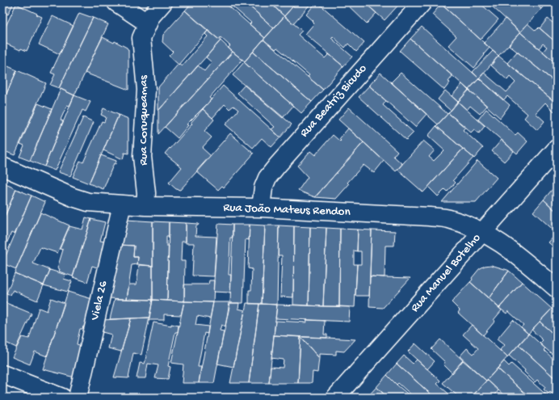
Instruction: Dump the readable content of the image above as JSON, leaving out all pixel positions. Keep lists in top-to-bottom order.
{
  "streets": {
    "street": [
      "Rua Beatriz Bicudo",
      "Rua Coruqueamas",
      "Rua João Mateus Rendon",
      "Rua Manuel Botelho",
      "Viela 26"
    ]
  },
  "crossings": [
    ["Rua Beatriz Bicudo", "Rua João Mateus Rendon"],
    ["Rua Coruqueamas", "Rua João Mateus Rendon"],
    ["Rua João Mateus Rendon", "Rua Manuel Botelho"],
    ["Rua João Mateus Rendon", "Viela 26"]
  ]
}
